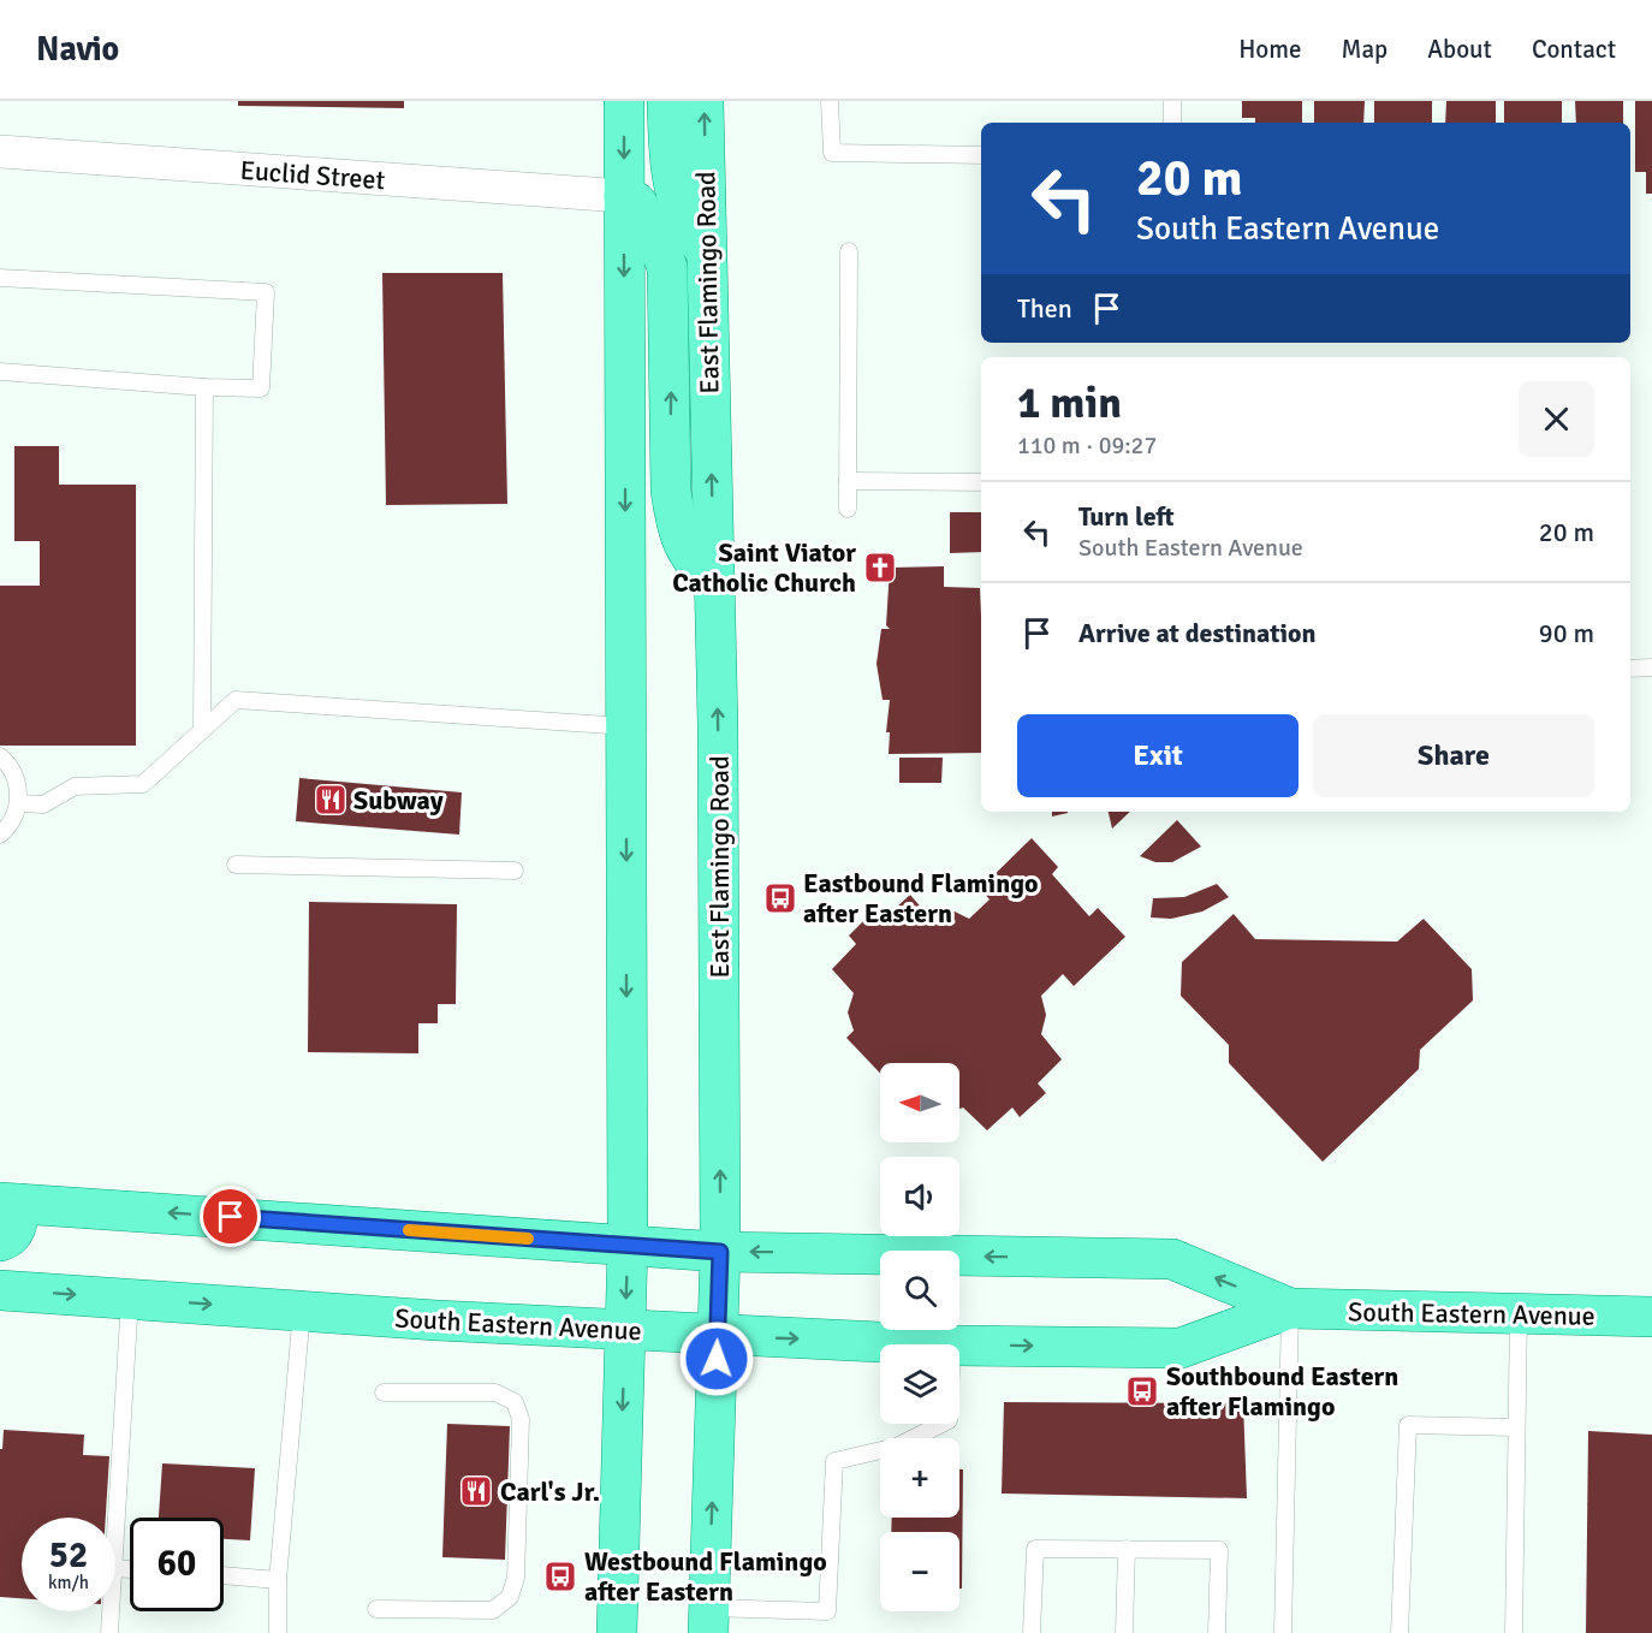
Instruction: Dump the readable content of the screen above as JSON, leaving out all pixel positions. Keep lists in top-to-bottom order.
{
  "streets": {
    "main road": ["East Flamingo Road", "South Eastern Avenue"],
    "street": ["Euclid Street"]
  },
  "crossings": [
    ["East Flamingo Road", "South Eastern Avenue"]
  ],
  "places": {
    "church": ["Saint Viator Catholic Church"],
    "restaurant": ["Subway", "Carl's Jr."],
    "bus stop": ["Eastbound Flamingo after Eastern", "Southbound Eastern after Flamingo", "Westbound Flamingo after Eastern"]
  },
  "north": "left",
  "page": {
    "header": "Navio",
    "nav": [
      "Home",
      "Map",
      "About",
      "Contact"
    ],
    "turn": ["20 m", "South Eastern Avenue"],
    "then": "Then",
    "heading": ["1 min", "110 m · 09:27"],
    "list": [
      {
        "name": "Turn left",
        "note": "South Eastern Avenue",
        "value": "20 m"
      },
      {
        "name": "Arrive at destination",
        "value": "90 m"
      }
    ],
    "buttons": ["Exit", "Share"],
    "map_buttons": ["+", "−"],
    "speed": "52 km/h",
    "limit": "60"
  }
}
